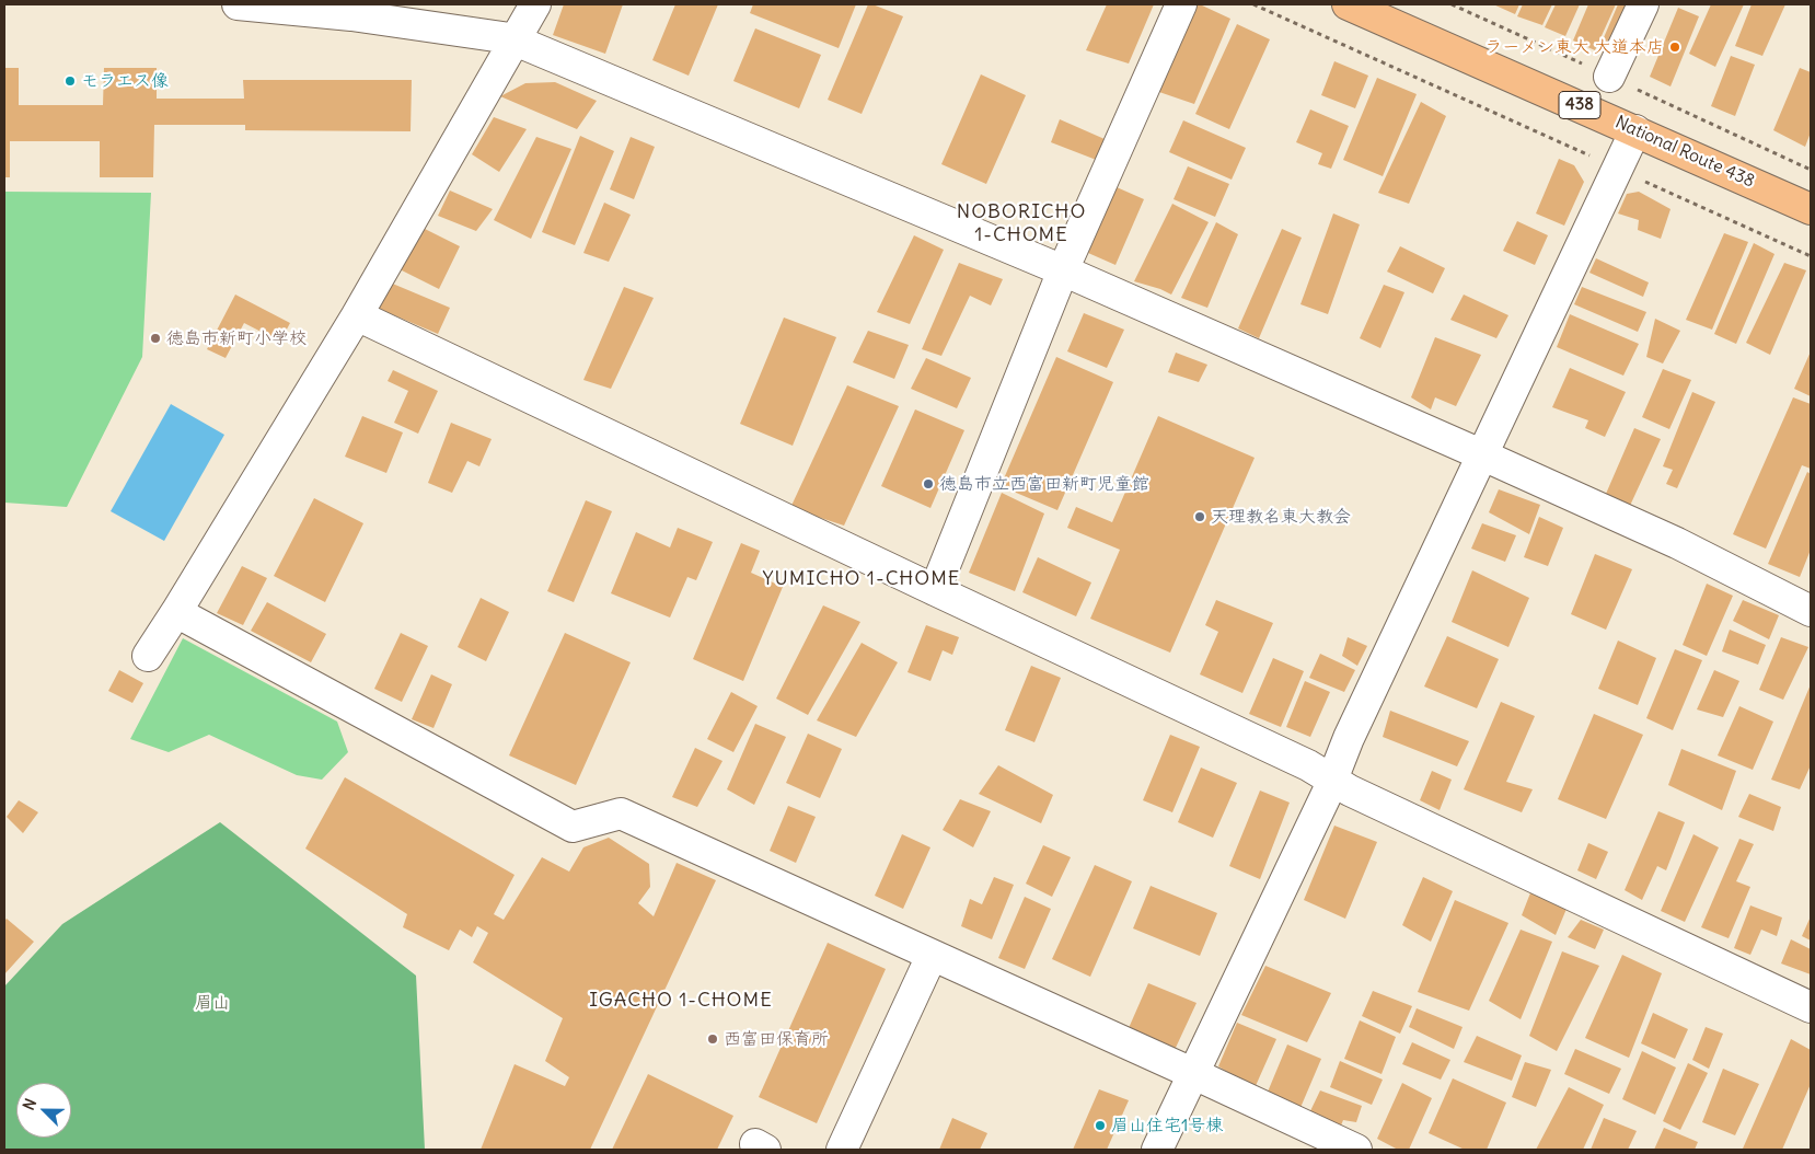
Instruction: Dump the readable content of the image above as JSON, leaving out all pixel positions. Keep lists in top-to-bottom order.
{
  "streets": {
    "highway": ["438", "National Route 438"]
  },
  "districts": ["NOBORICHO 1-CHOME", "YUMICHO 1-CHOME", "IGACHO 1-CHOME"],
  "parks": ["眉山"],
  "places": [
    "ラーメン東大 大道本店",
    "モラエス像",
    "徳島市新町小学校",
    "徳島市立西富田新町児童館",
    "天理教名東大教会",
    "西富田保育所",
    "眉山住宅1号棟"
  ],
  "north": "top left"
}
